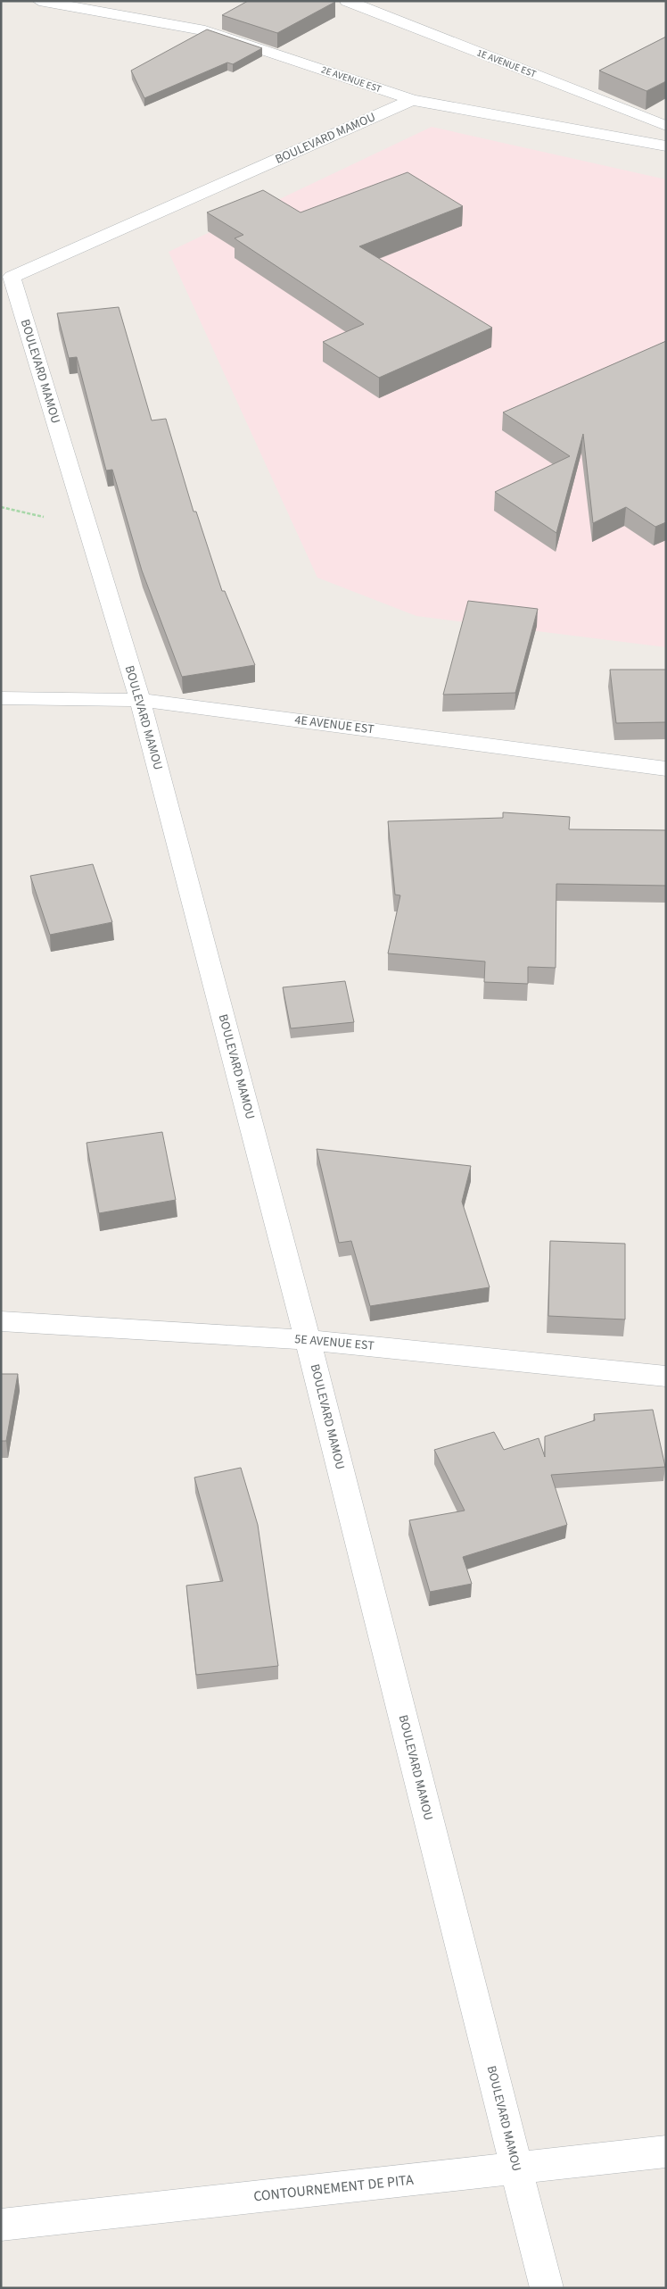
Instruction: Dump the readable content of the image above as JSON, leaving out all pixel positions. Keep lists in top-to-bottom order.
{
  "streets": {
    "street": [
      "1E AVENUE EST",
      "2E AVENUE EST",
      "BOULEVARD MAMOU",
      "4E AVENUE EST",
      "5E AVENUE EST",
      "CONTOURNEMENT DE PITA"
    ]
  },
  "crossings": [
    ["2E AVENUE EST", "BOULEVARD MAMOU"],
    ["BOULEVARD MAMOU", "4E AVENUE EST"],
    ["BOULEVARD MAMOU", "5E AVENUE EST"],
    ["BOULEVARD MAMOU", "CONTOURNEMENT DE PITA"]
  ]
}
